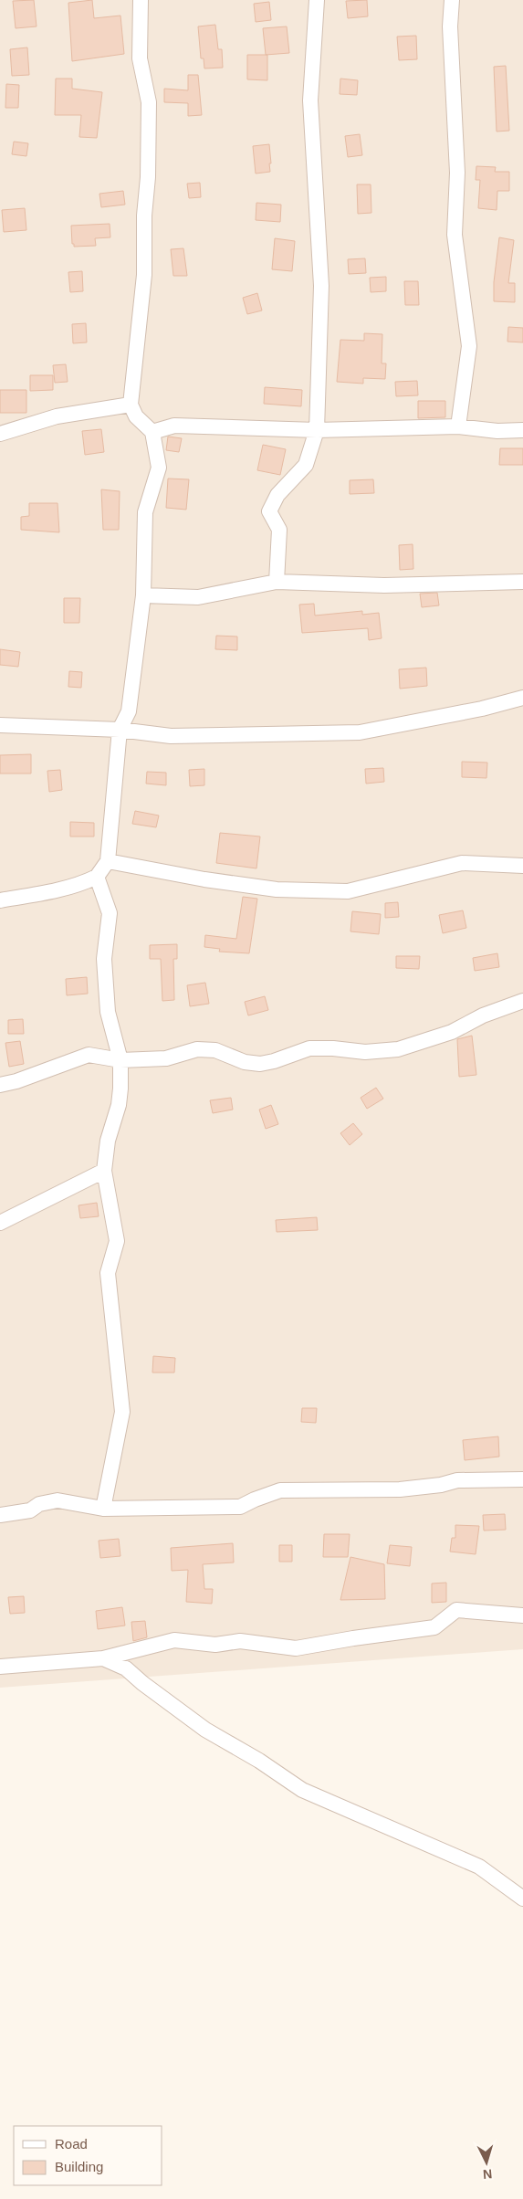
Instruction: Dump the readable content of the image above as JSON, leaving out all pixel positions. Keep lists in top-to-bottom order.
{
  "legend": ["Road", "Building"],
  "north": "bottom"
}
